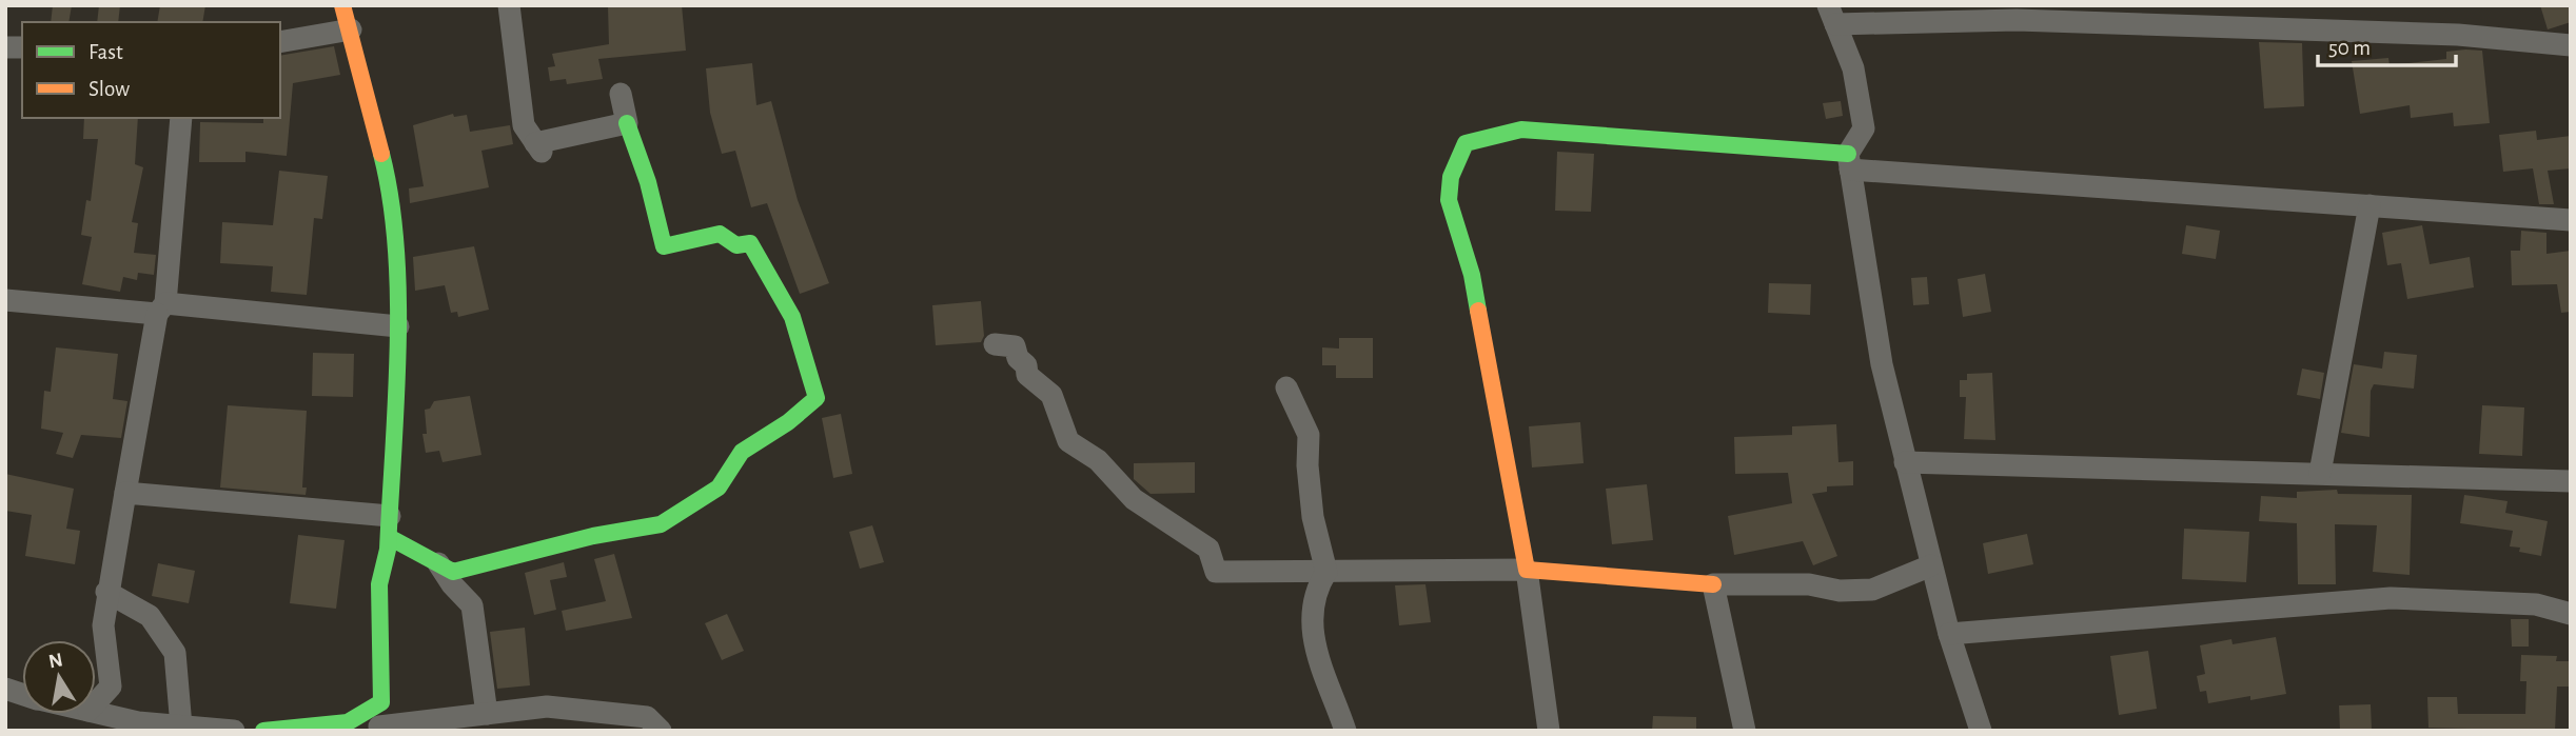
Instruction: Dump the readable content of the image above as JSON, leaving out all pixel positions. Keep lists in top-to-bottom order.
{
  "legend": ["Fast", "Slow"],
  "scale_bar": "50 m",
  "north": "top"
}
